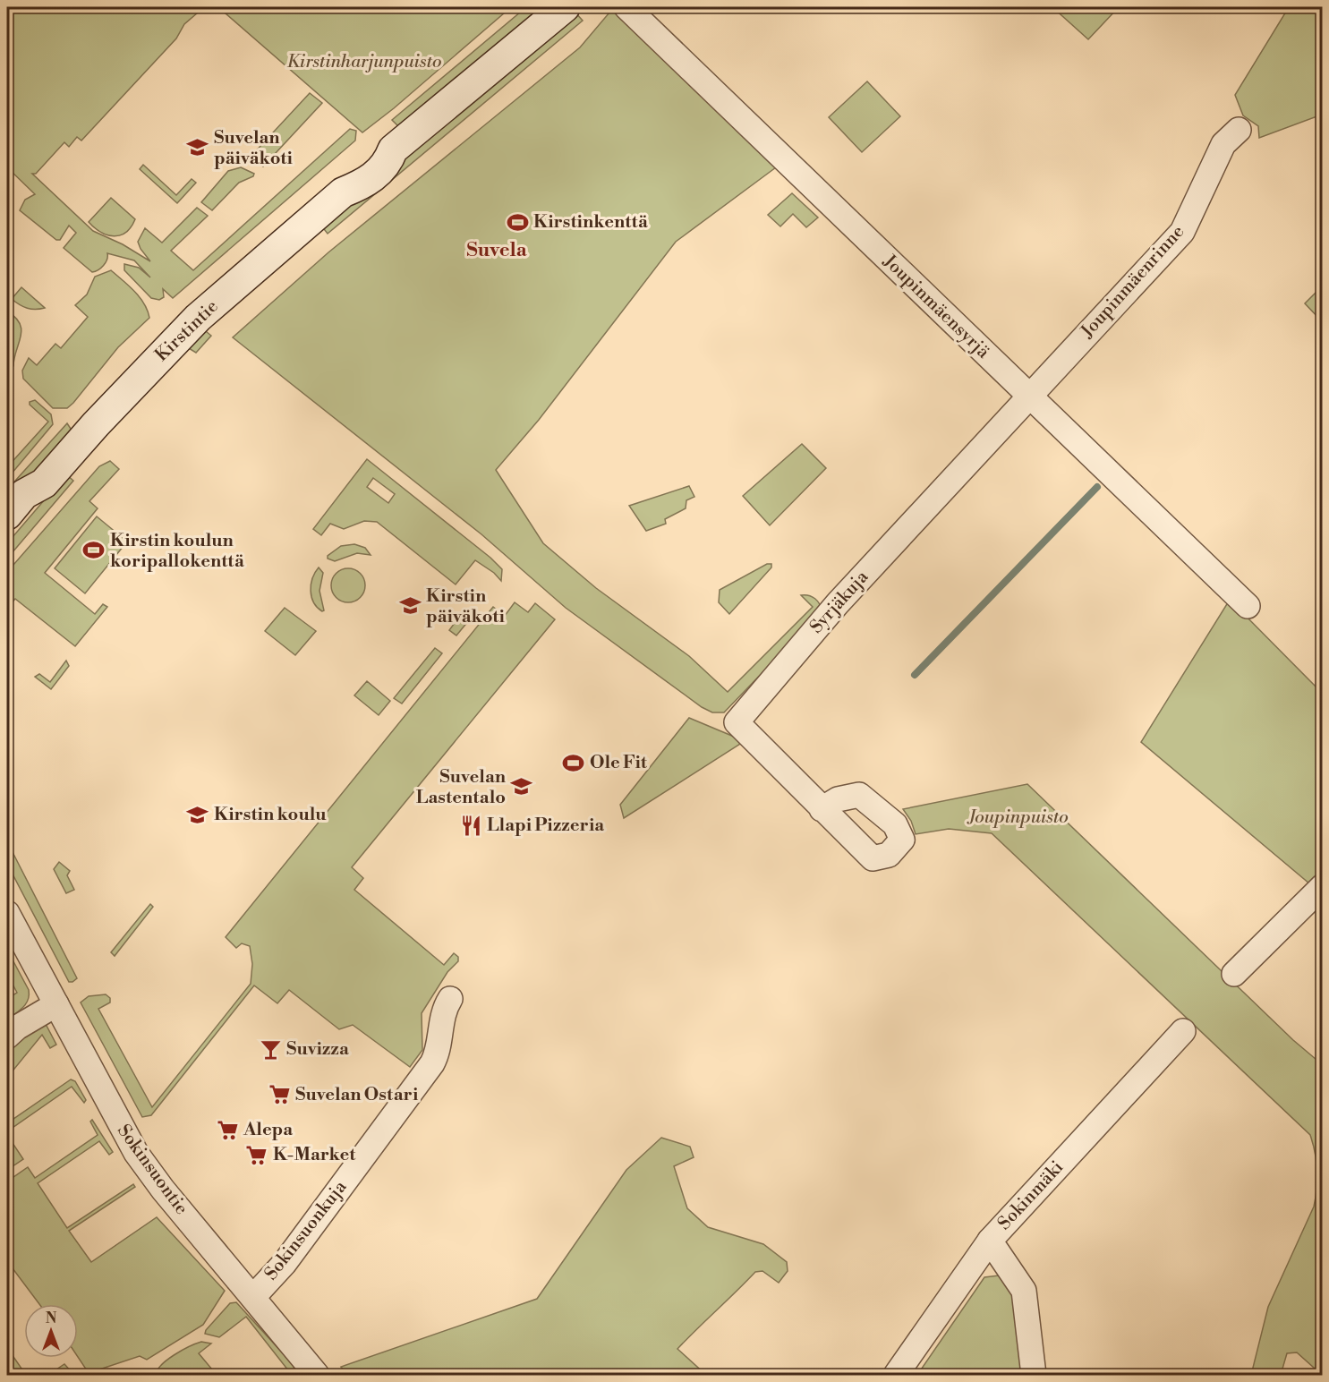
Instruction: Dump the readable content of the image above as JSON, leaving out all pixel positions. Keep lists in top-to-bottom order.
{
  "streets": {
    "street": [
      "Joupinmäenrinne",
      "Joupinmäensyrjä",
      "Kirstintie",
      "Syrjäkuja",
      "Sokinsuontie",
      "Sokinmäki",
      "Sokinsuonkuja"
    ]
  },
  "crossings": [
    ["Joupinmäenrinne", "Joupinmäensyrjä"],
    ["Joupinmäenrinne", "Syrjäkuja"],
    ["Joupinmäensyrjä", "Syrjäkuja"],
    ["Sokinsuontie", "Sokinsuonkuja"]
  ],
  "districts": ["Suvela"],
  "parks": ["Kirstinharjunpuisto", "Joupinpuisto"],
  "places": {
    "school or university": [
      "Suvelan päiväkoti",
      "Kirstin päiväkoti",
      "Suvelan Lastentalo",
      "Kirstin koulu"
    ],
    "sports": ["Kirstinkenttä", "Kirstin koulun koripallokenttä", "Ole Fit"],
    "restaurant": ["Llapi Pizzeria"],
    "bar": ["Suvizza"],
    "supermarket": ["Suvelan Ostari", "Alepa", "K-Market"]
  },
  "north": "top"
}
